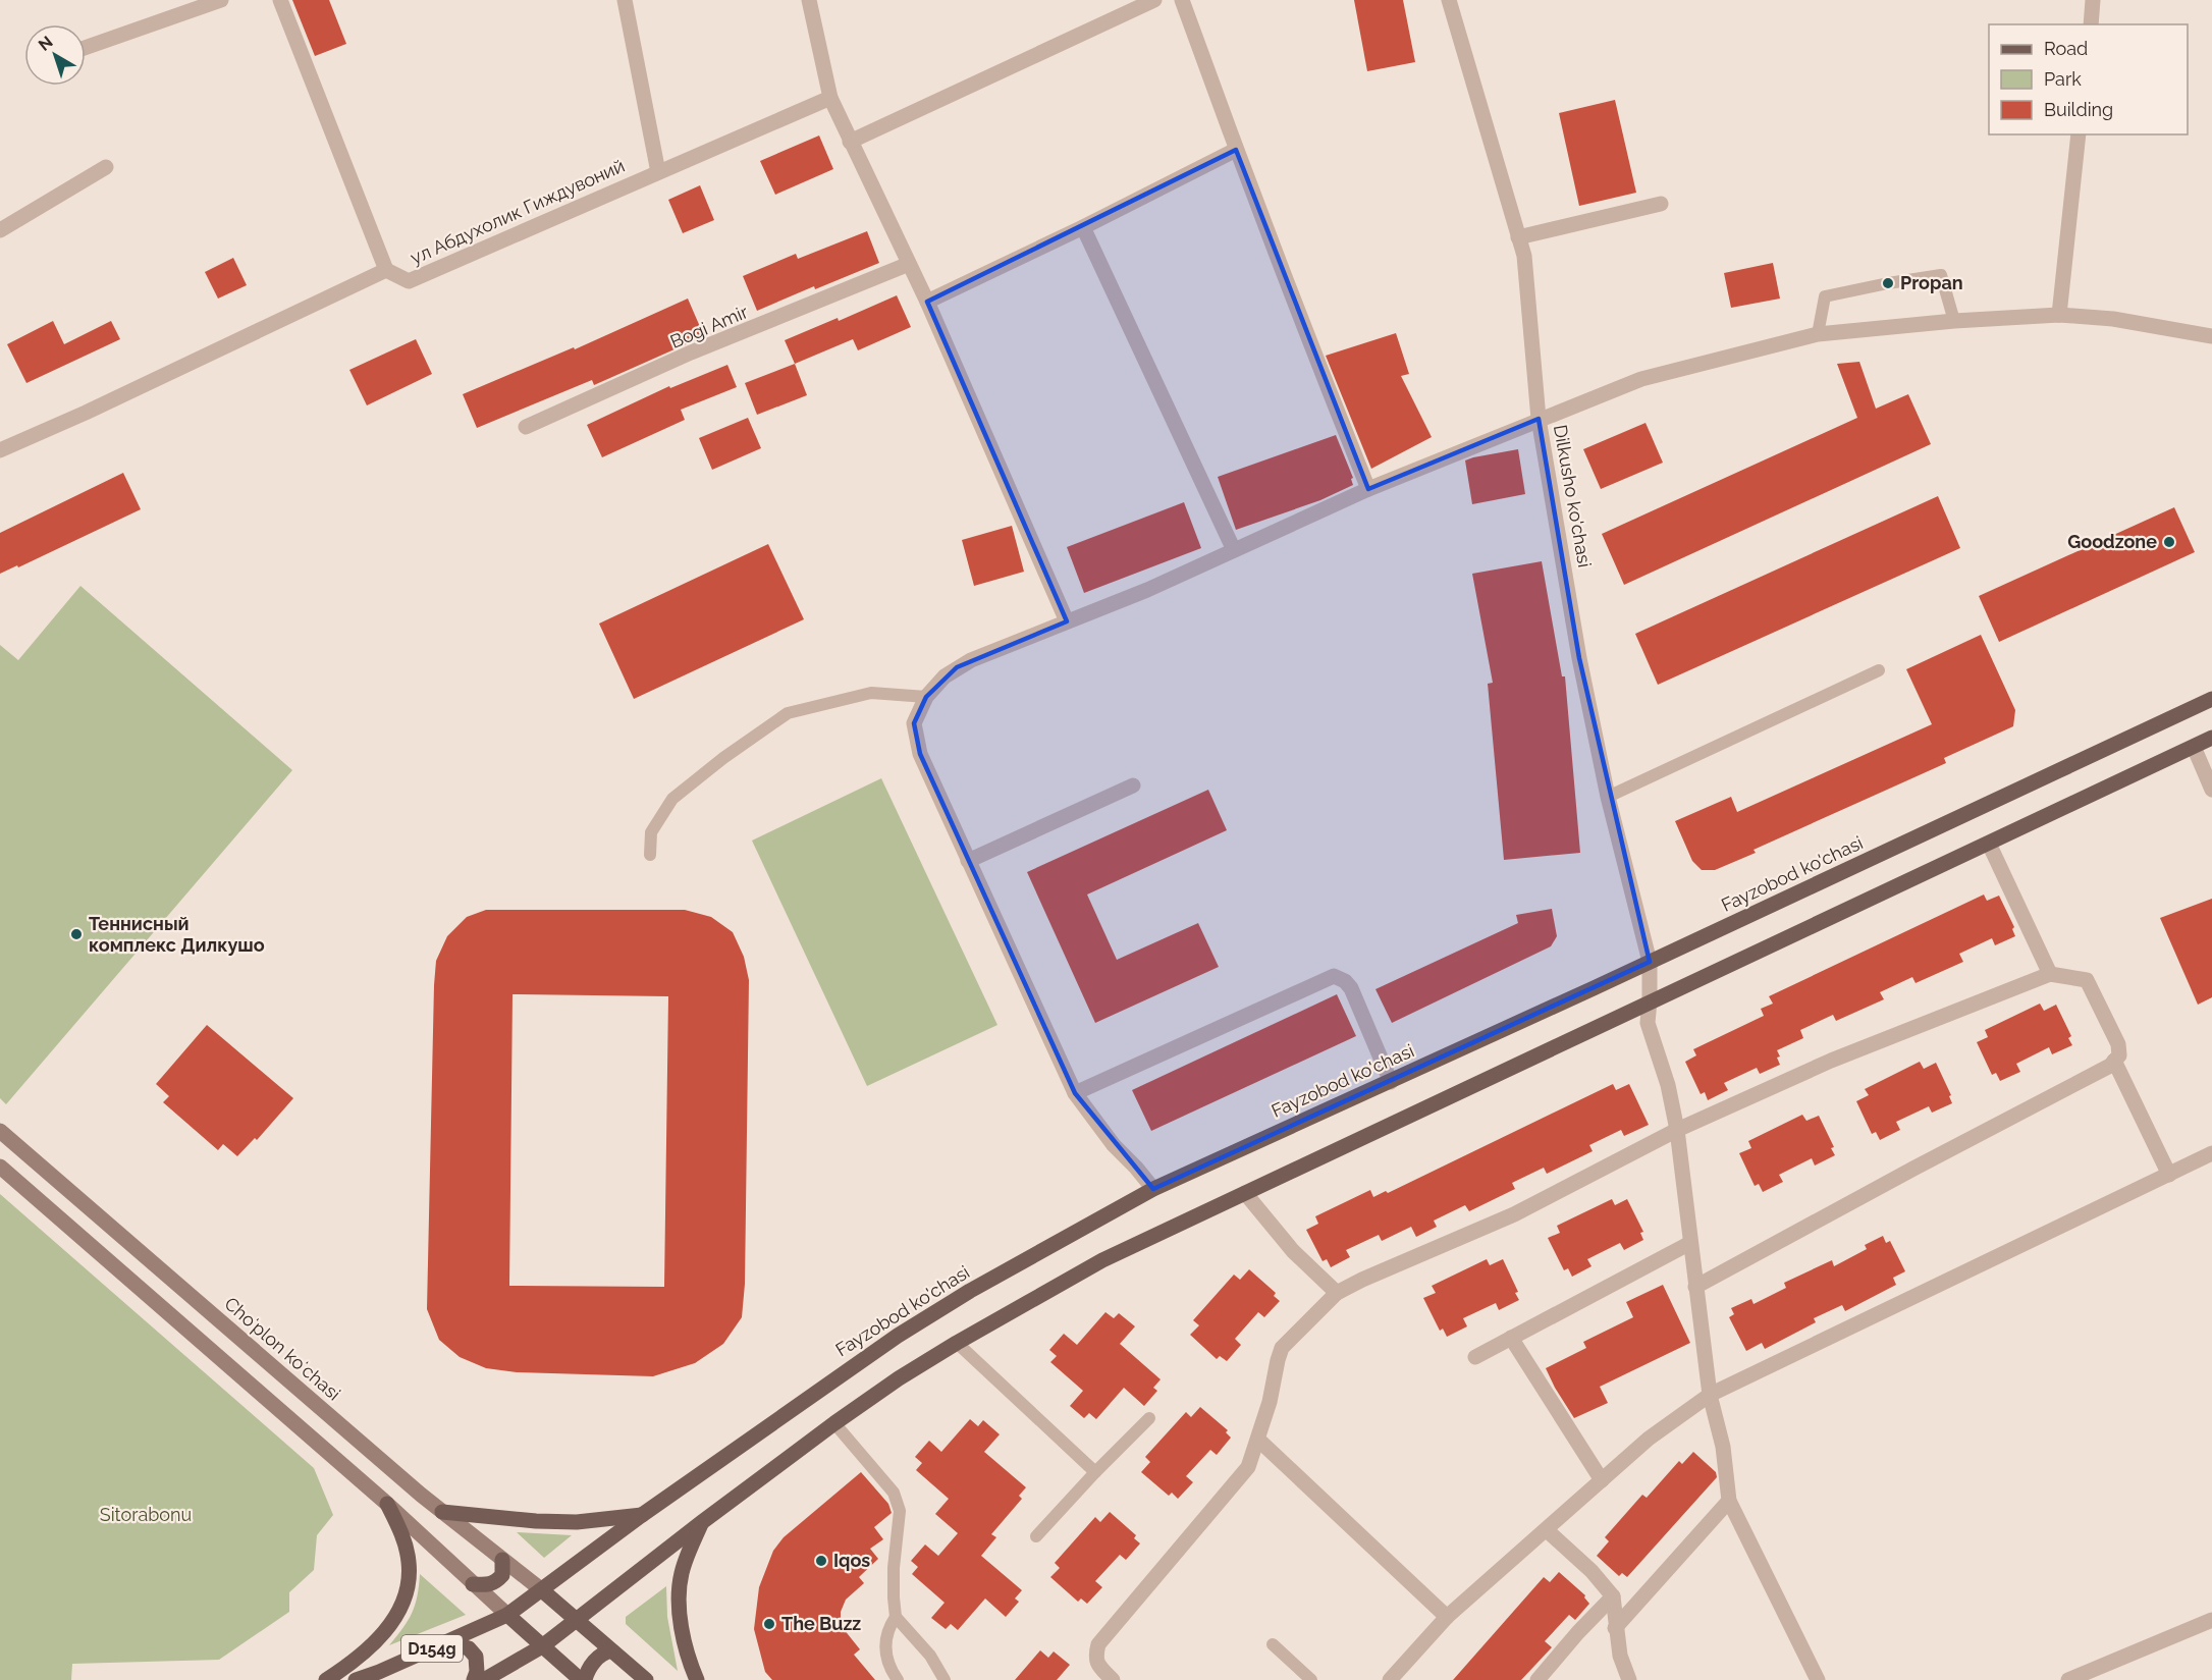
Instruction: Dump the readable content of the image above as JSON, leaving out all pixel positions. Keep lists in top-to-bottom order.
{
  "streets": {
    "main road": ["Fayzobod ko'chasi", "Choʻplon koʻchasi", "D154g"],
    "street": ["ул Абдухолик Гиждувоний", "Dilkusho ko'chasi"]
  },
  "crossings": [
    ["Dilkusho ko'chasi", "Fayzobod ko'chasi"],
    ["Fayzobod ko'chasi", "Choʻplon koʻchasi"],
    ["Fayzobod ko'chasi", "D154g"],
    ["Choʻplon koʻchasi", "D154g"]
  ],
  "parks": ["Sitorabonu"],
  "places": [
    "Propan",
    "Goodzone",
    "Теннисный комплекс Дилкушо",
    "Iqos",
    "The Buzz"
  ],
  "legend": ["Road", "Park", "Building"],
  "north": "top left"
}
